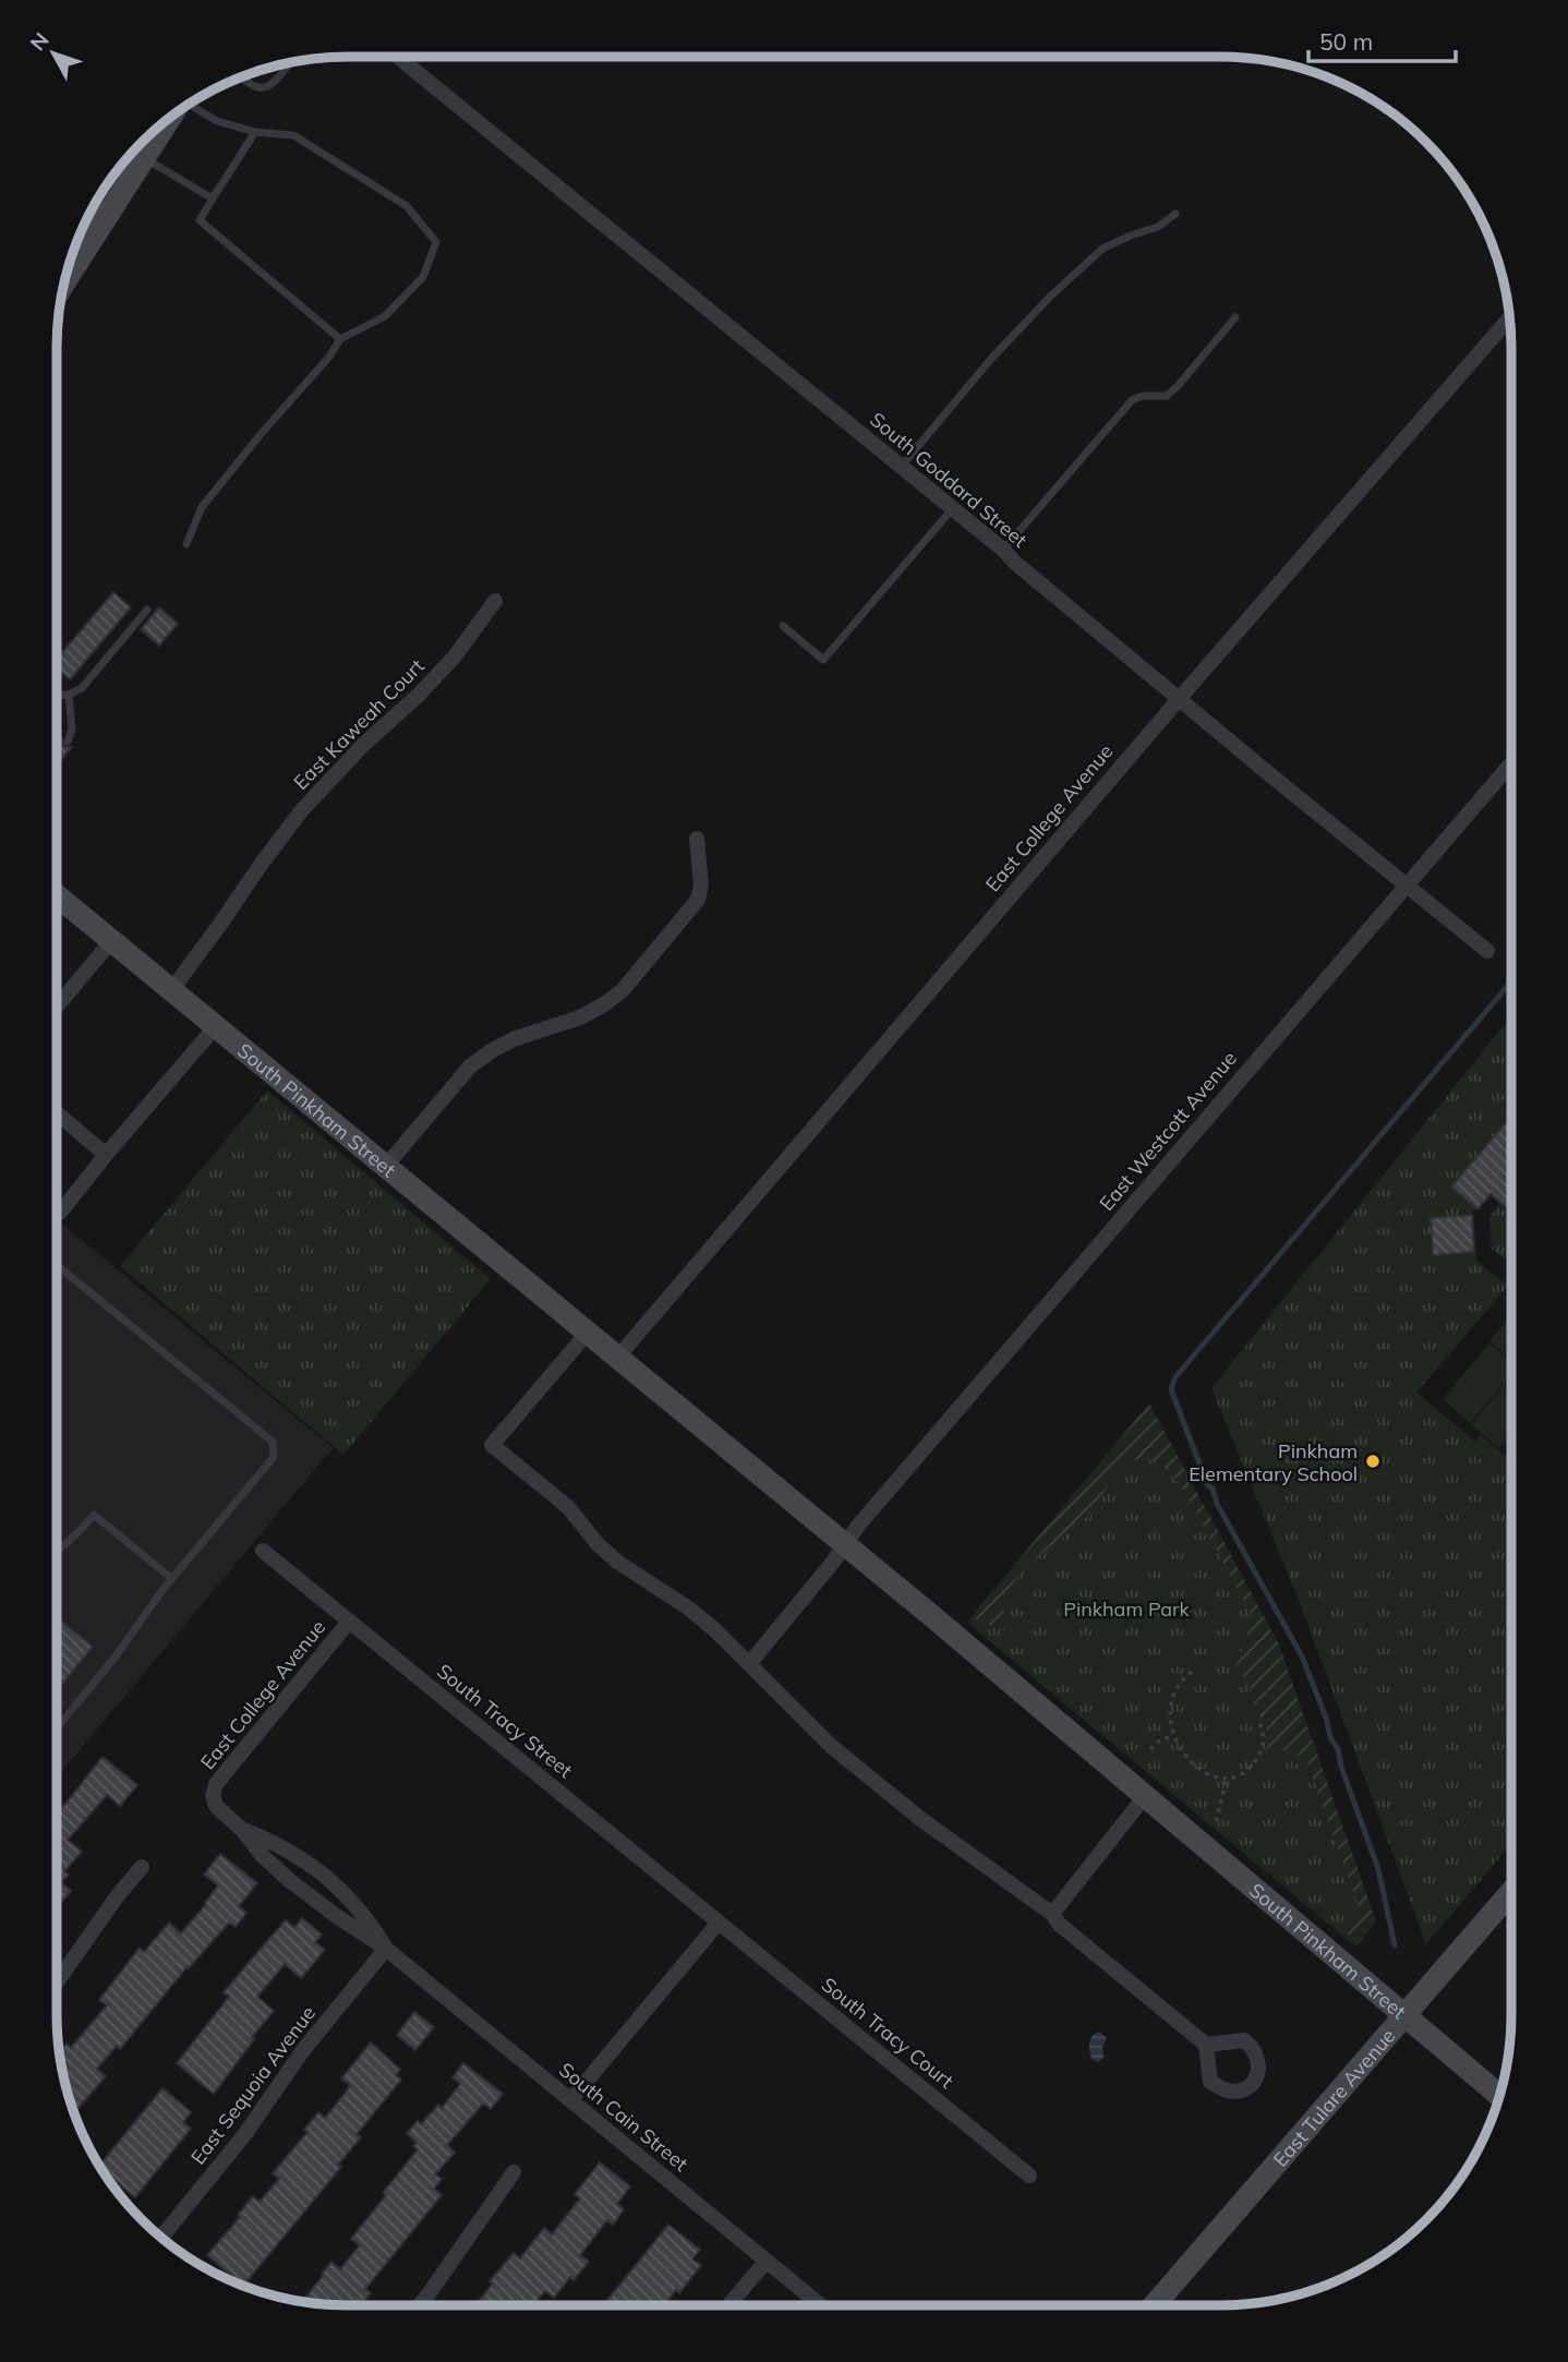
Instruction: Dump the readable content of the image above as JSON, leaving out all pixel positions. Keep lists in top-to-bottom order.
{
  "streets": {
    "street": [
      "South Goddard Street",
      "East Kaweah Court",
      "East College Avenue",
      "South Pinkham Street",
      "East Westcott Avenue",
      "South Tracy Street",
      "South Tracy Court",
      "East Sequoia Avenue",
      "East Tulare Avenue",
      "South Cain Street"
    ]
  },
  "crossings": [
    ["South Goddard Street", "East College Avenue"],
    ["South Goddard Street", "East Westcott Avenue"],
    ["East Kaweah Court", "South Pinkham Street"],
    ["East College Avenue", "South Pinkham Street"],
    ["East College Avenue", "South Tracy Street"],
    ["East College Avenue", "South Cain Street"],
    ["South Pinkham Street", "East Westcott Avenue"],
    ["South Pinkham Street", "East Tulare Avenue"],
    ["South Tracy Street", "South Tracy Court"],
    ["East Sequoia Avenue", "South Cain Street"]
  ],
  "parks": ["Pinkham Park"],
  "places": ["Pinkham Elementary School"],
  "scale_bar": "50 m",
  "north": "top left"
}
